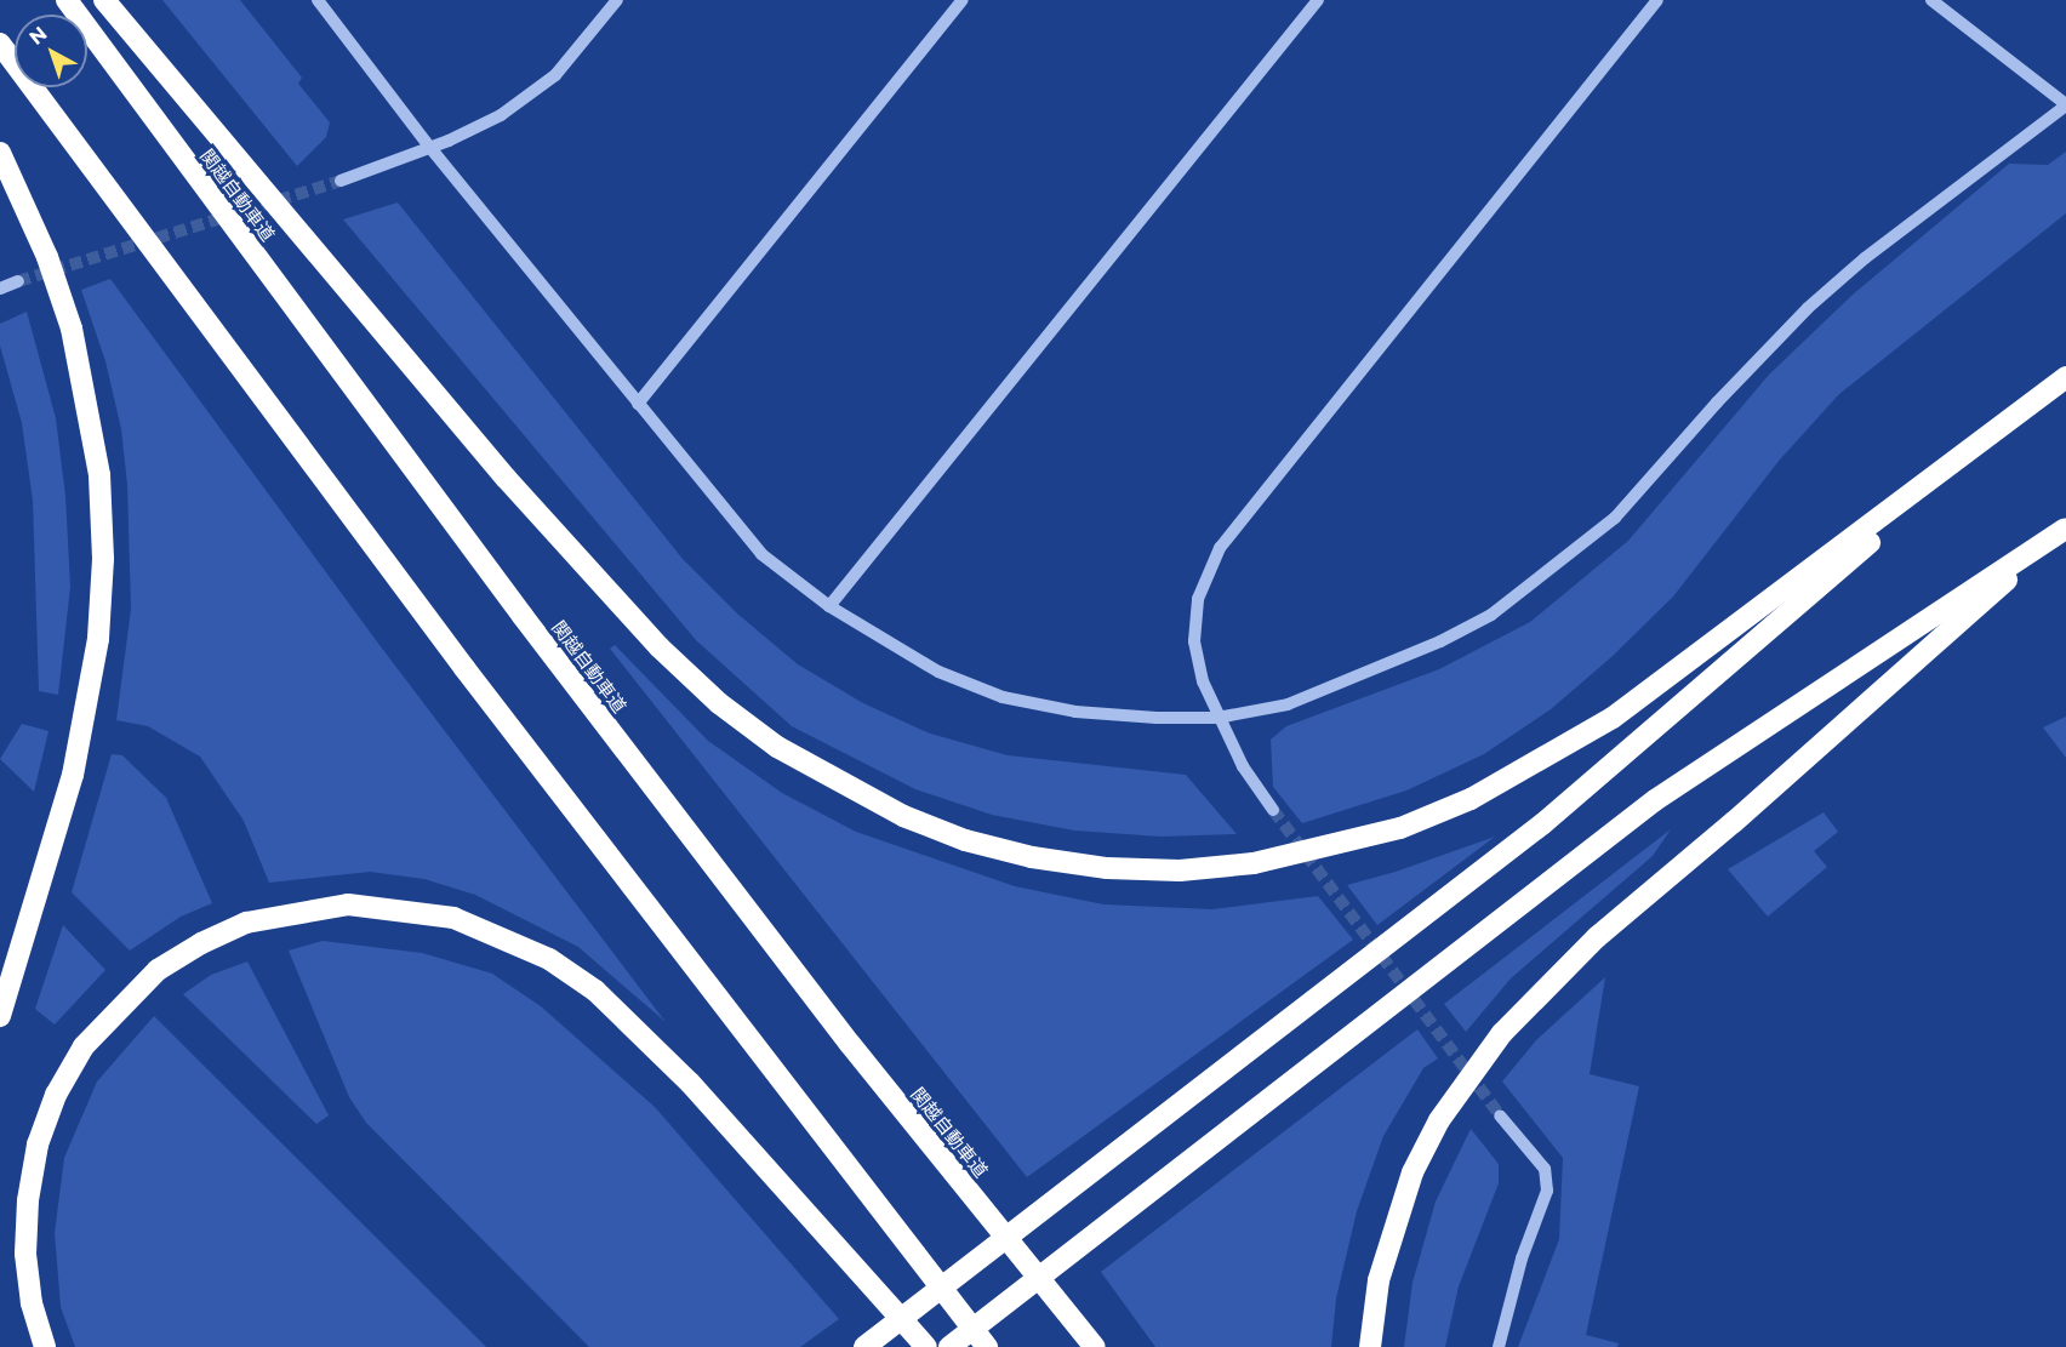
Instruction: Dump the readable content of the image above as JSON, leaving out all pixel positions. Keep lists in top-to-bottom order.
{
  "streets": {
    "highway": ["関越自動車道"]
  },
  "north": "top left"
}
